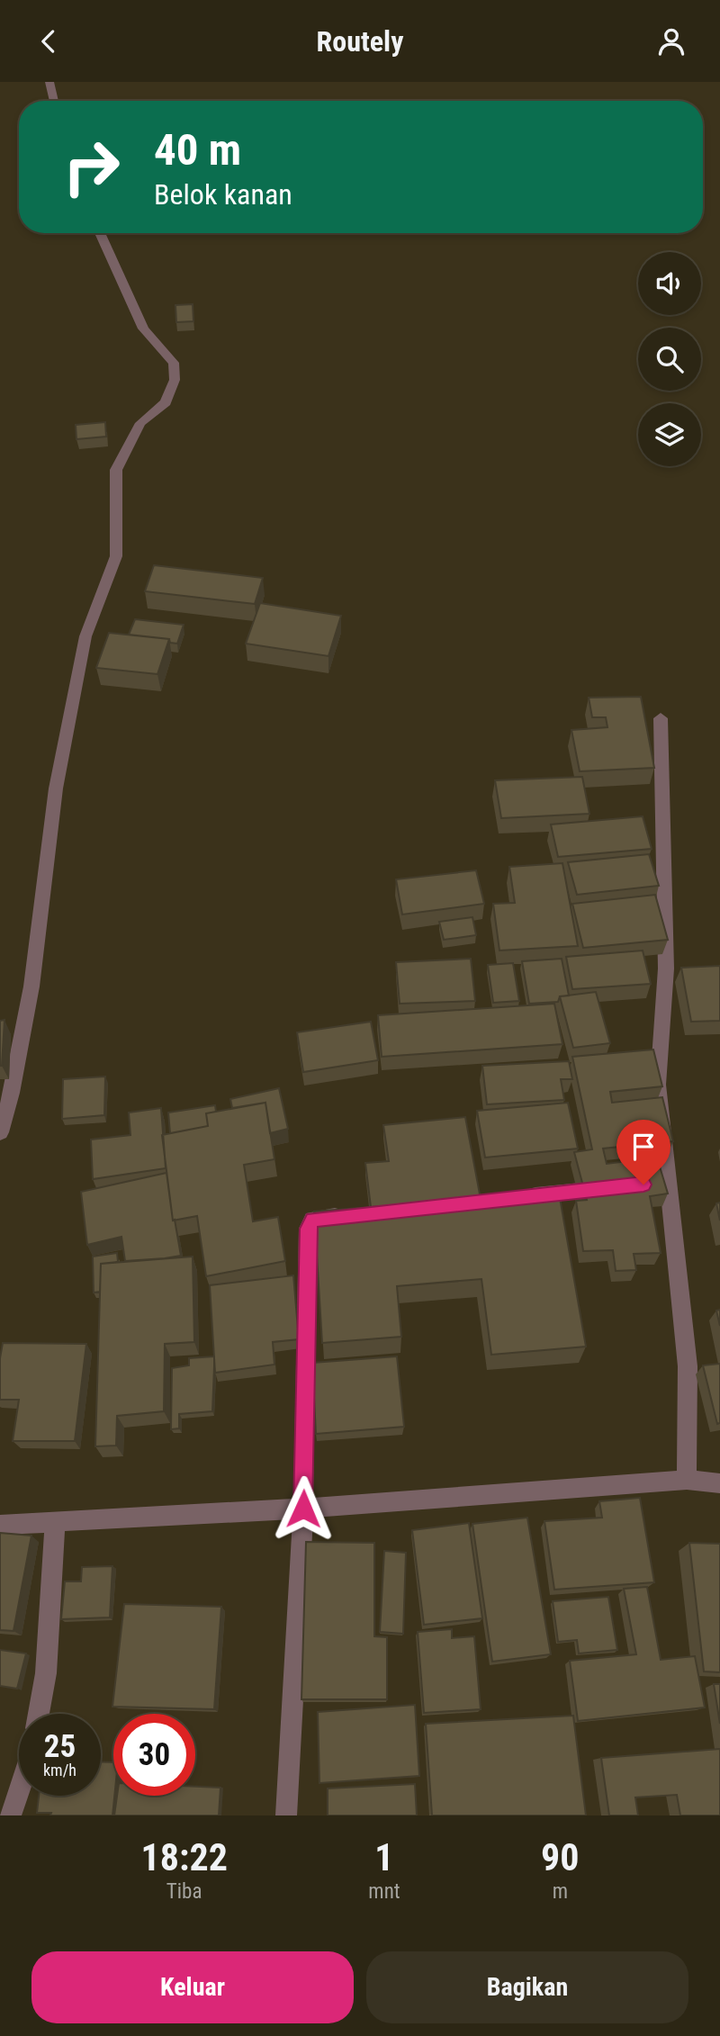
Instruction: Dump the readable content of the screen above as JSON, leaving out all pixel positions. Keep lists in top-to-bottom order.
{
  "page": {
    "header": "Routely",
    "turn": ["40 m", "Belok kanan"],
    "speed": "25 km/h",
    "limit": "30",
    "eta": [
      "18:22",
      "Tiba",
      "1",
      "mnt",
      "90",
      "m"
    ],
    "buttons": ["Keluar", "Bagikan"]
  }
}
